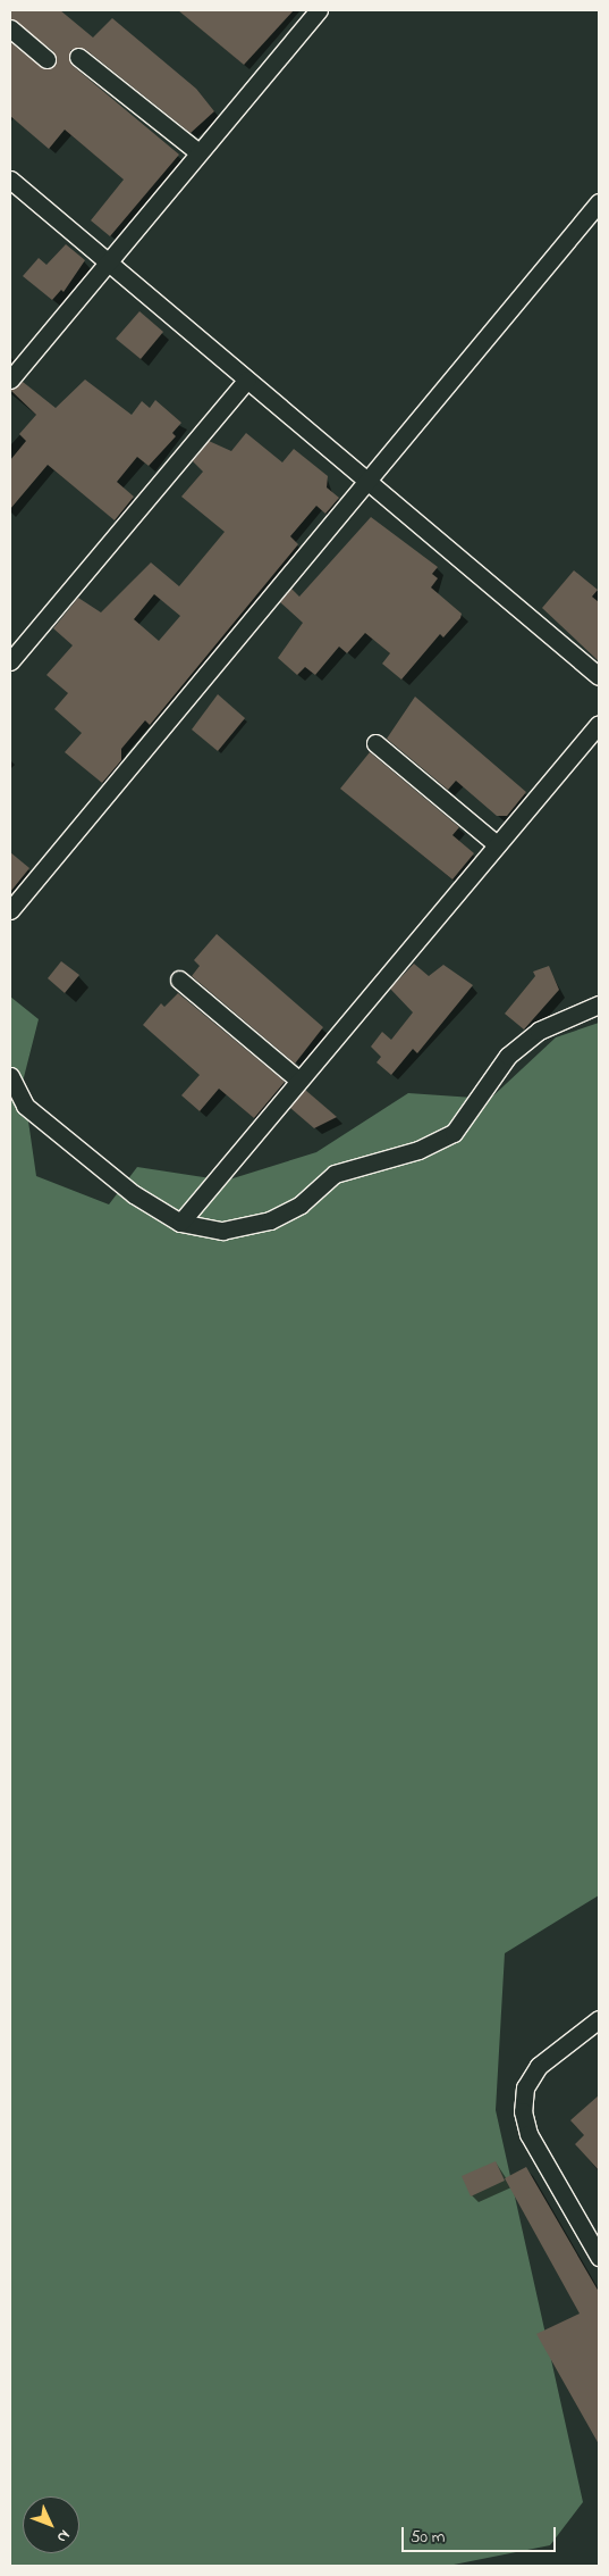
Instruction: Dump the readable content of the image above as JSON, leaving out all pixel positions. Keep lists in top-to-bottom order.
{
  "scale_bar": "50 m",
  "north": "bottom right"
}
